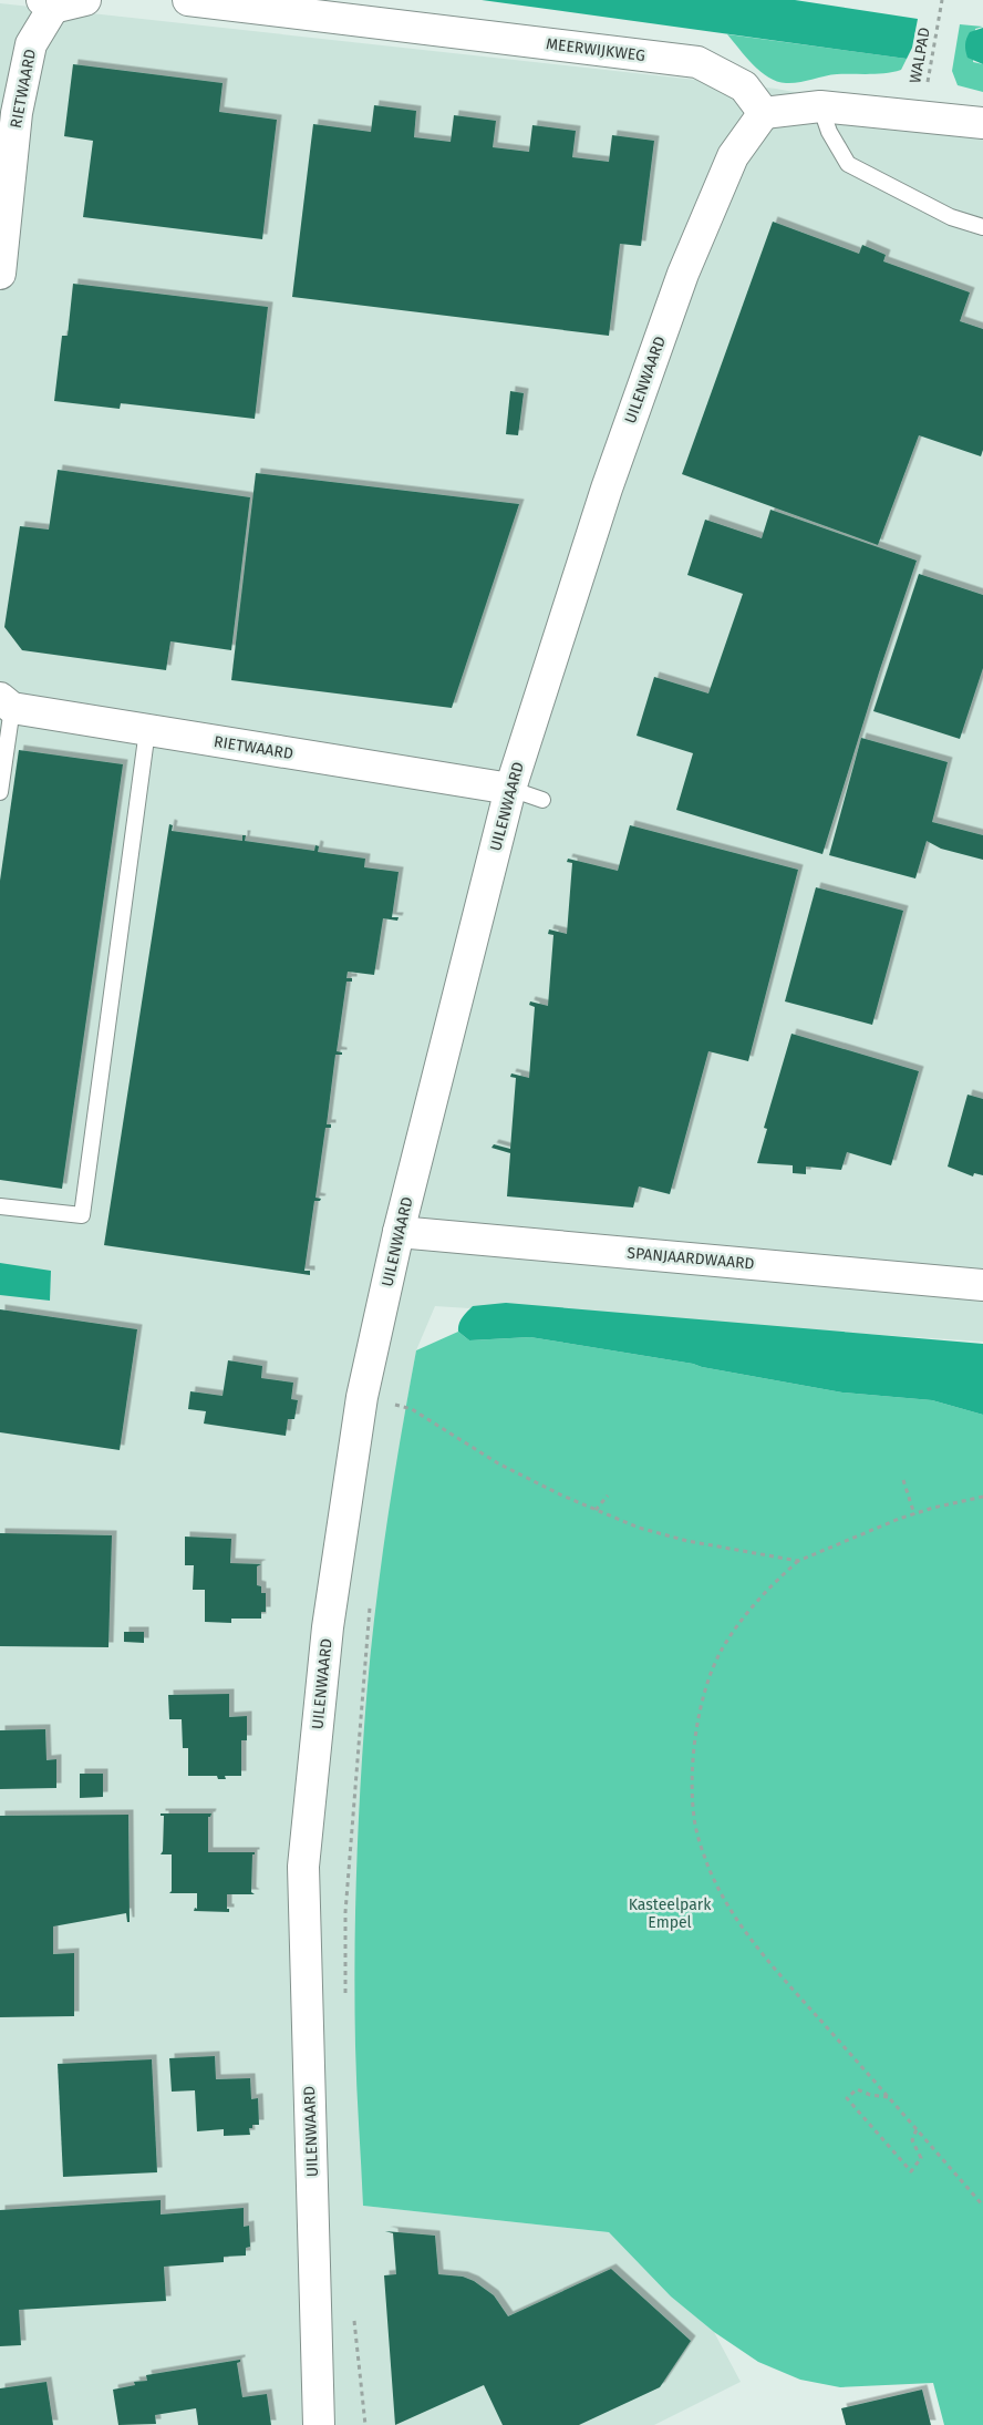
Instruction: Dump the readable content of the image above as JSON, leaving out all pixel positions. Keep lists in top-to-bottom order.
{
  "streets": {
    "street": [
      "MEERWIJKWEG",
      "RIETWAARD",
      "UILENWAARD",
      "SPANJAARDWAARD"
    ],
    "path": ["WALPAD"]
  },
  "crossings": [
    ["MEERWIJKWEG", "UILENWAARD"],
    ["RIETWAARD", "UILENWAARD"],
    ["UILENWAARD", "SPANJAARDWAARD"]
  ],
  "parks": ["Kasteelpark Empel"]
}
